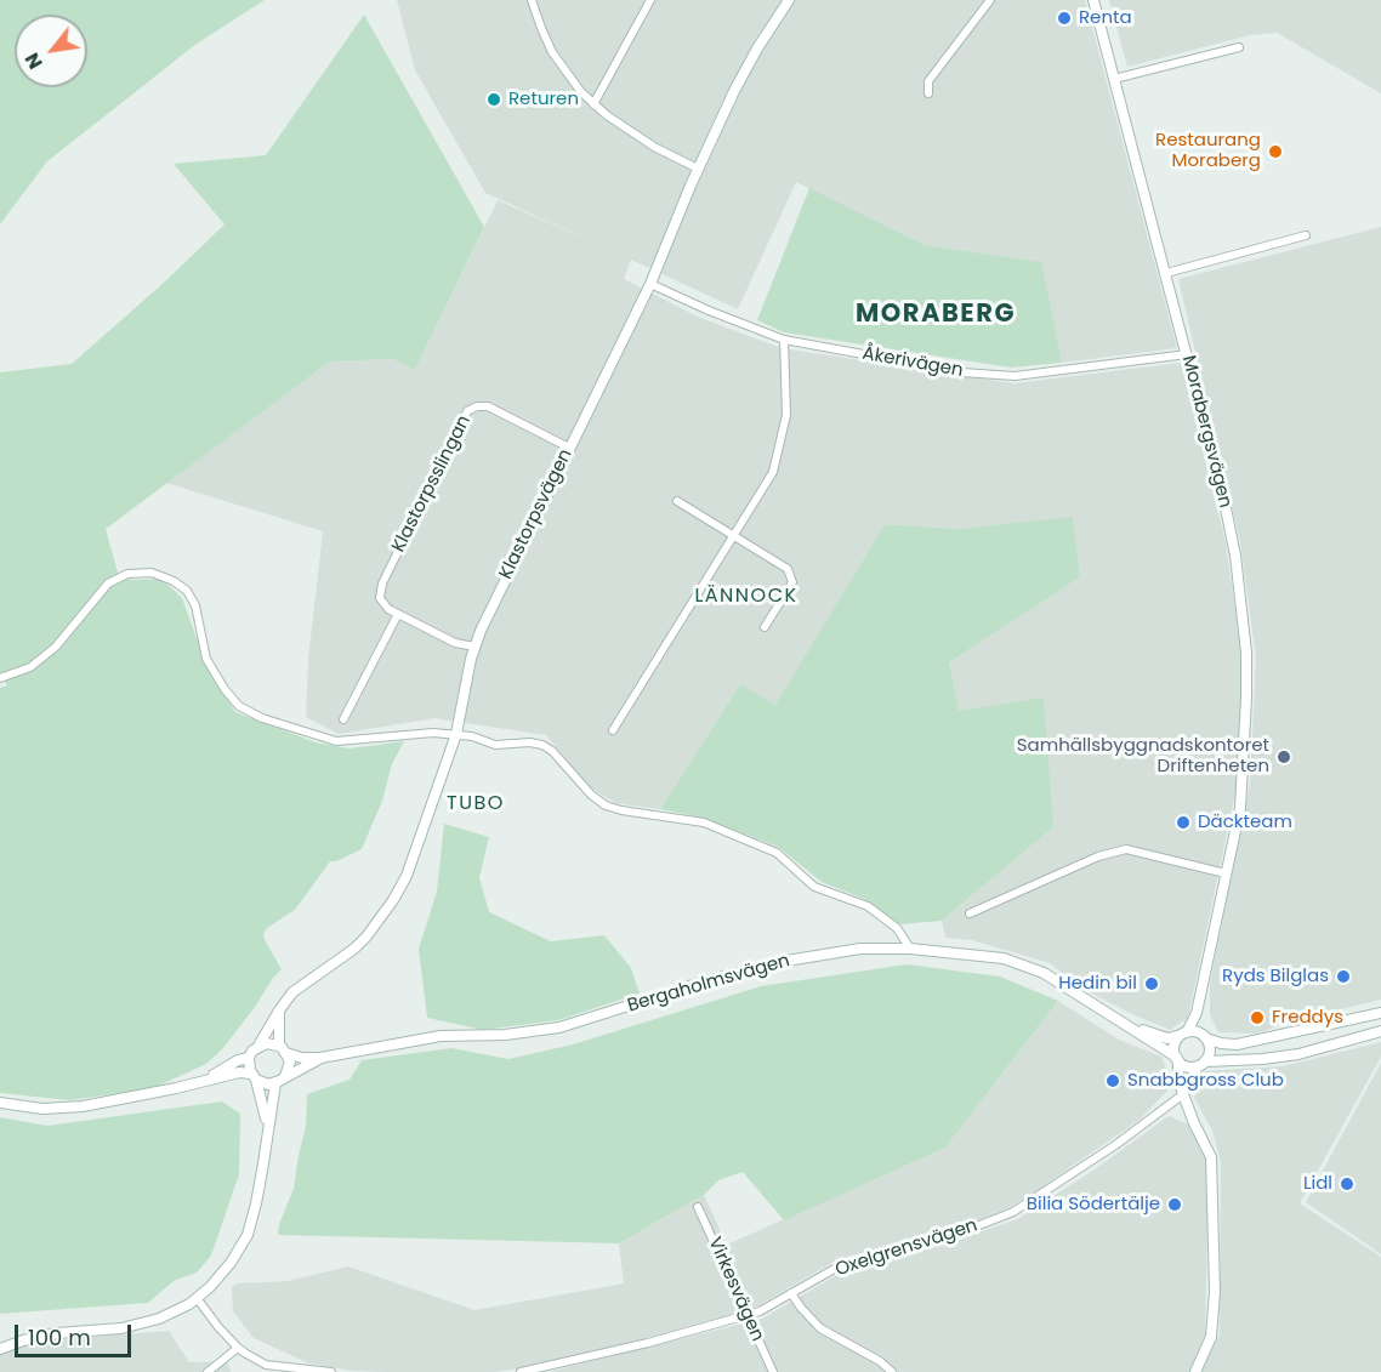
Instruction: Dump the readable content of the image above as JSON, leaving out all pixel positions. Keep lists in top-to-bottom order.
{
  "streets": {
    "street": [
      "Åkerivägen",
      "Morabergsvägen",
      "Klastorpsslingan",
      "Klastorpsvägen",
      "Bergaholmsvägen",
      "Oxelgrensvägen",
      "Virkesvägen"
    ]
  },
  "crossings": [
    ["Åkerivägen", "Morabergsvägen"],
    ["Åkerivägen", "Klastorpsvägen"],
    ["Morabergsvägen", "Bergaholmsvägen"],
    ["Klastorpsslingan", "Klastorpsvägen"],
    ["Klastorpsvägen", "Bergaholmsvägen"],
    ["Oxelgrensvägen", "Virkesvägen"]
  ],
  "districts": ["MORABERG", "LÄNNOCK", "TUBO"],
  "places": [
    "Renta",
    "Returen",
    "Restaurang Moraberg",
    "Samhällsbyggnadskontoret Driftenheten",
    "Däckteam",
    "Ryds Bilglas",
    "Hedin bil",
    "Freddys",
    "Snabbgross Club",
    "Lidl",
    "Bilia Södertälje"
  ],
  "scale_bar": "100 m",
  "north": "bottom left"
}
